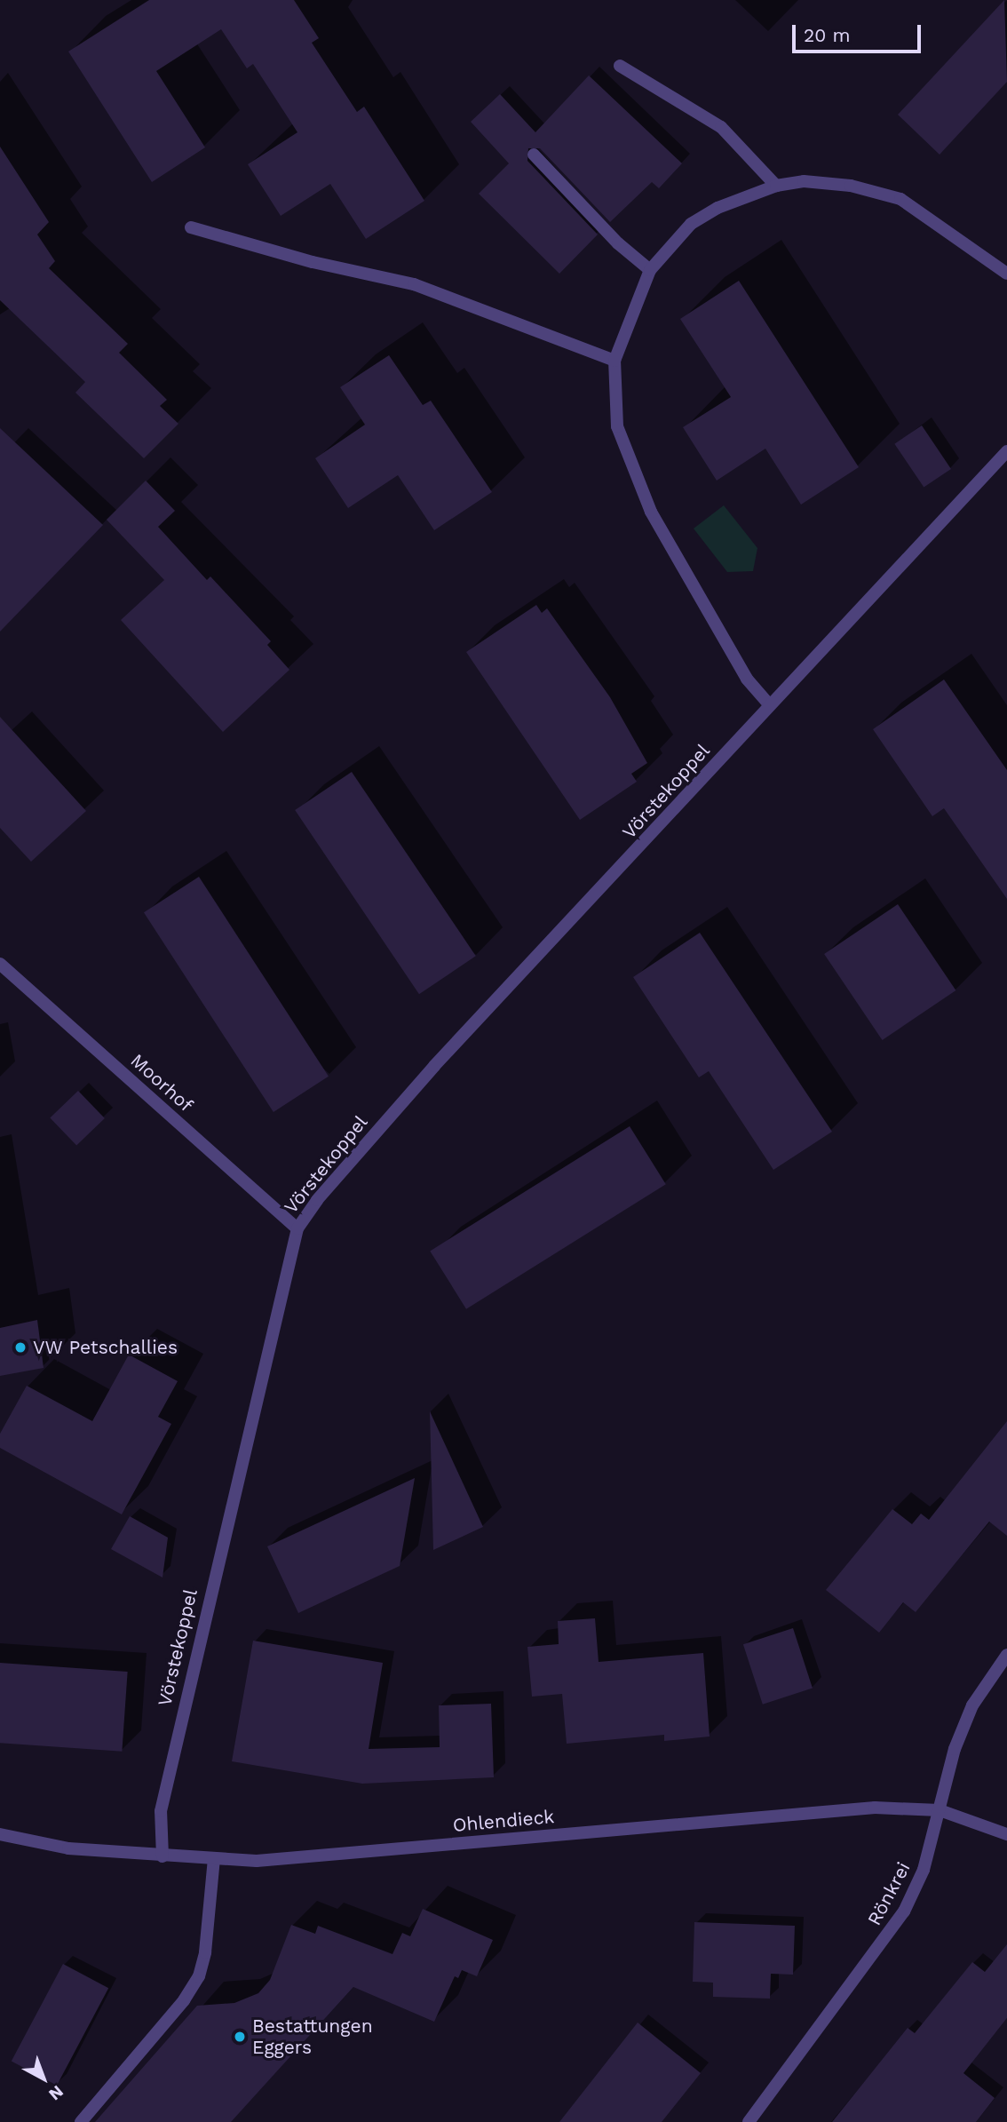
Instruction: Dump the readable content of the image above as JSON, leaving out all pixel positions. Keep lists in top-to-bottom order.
{
  "streets": {
    "street": [
      "Vörstekoppel",
      "Moorhof",
      "Ohlendieck",
      "Rönkrei"
    ]
  },
  "crossings": [
    ["Vörstekoppel", "Moorhof"],
    ["Vörstekoppel", "Ohlendieck"],
    ["Ohlendieck", "Rönkrei"]
  ],
  "places": ["VW Petschallies", "Bestattungen Eggers"],
  "scale_bar": "20 m",
  "north": "bottom right"
}
